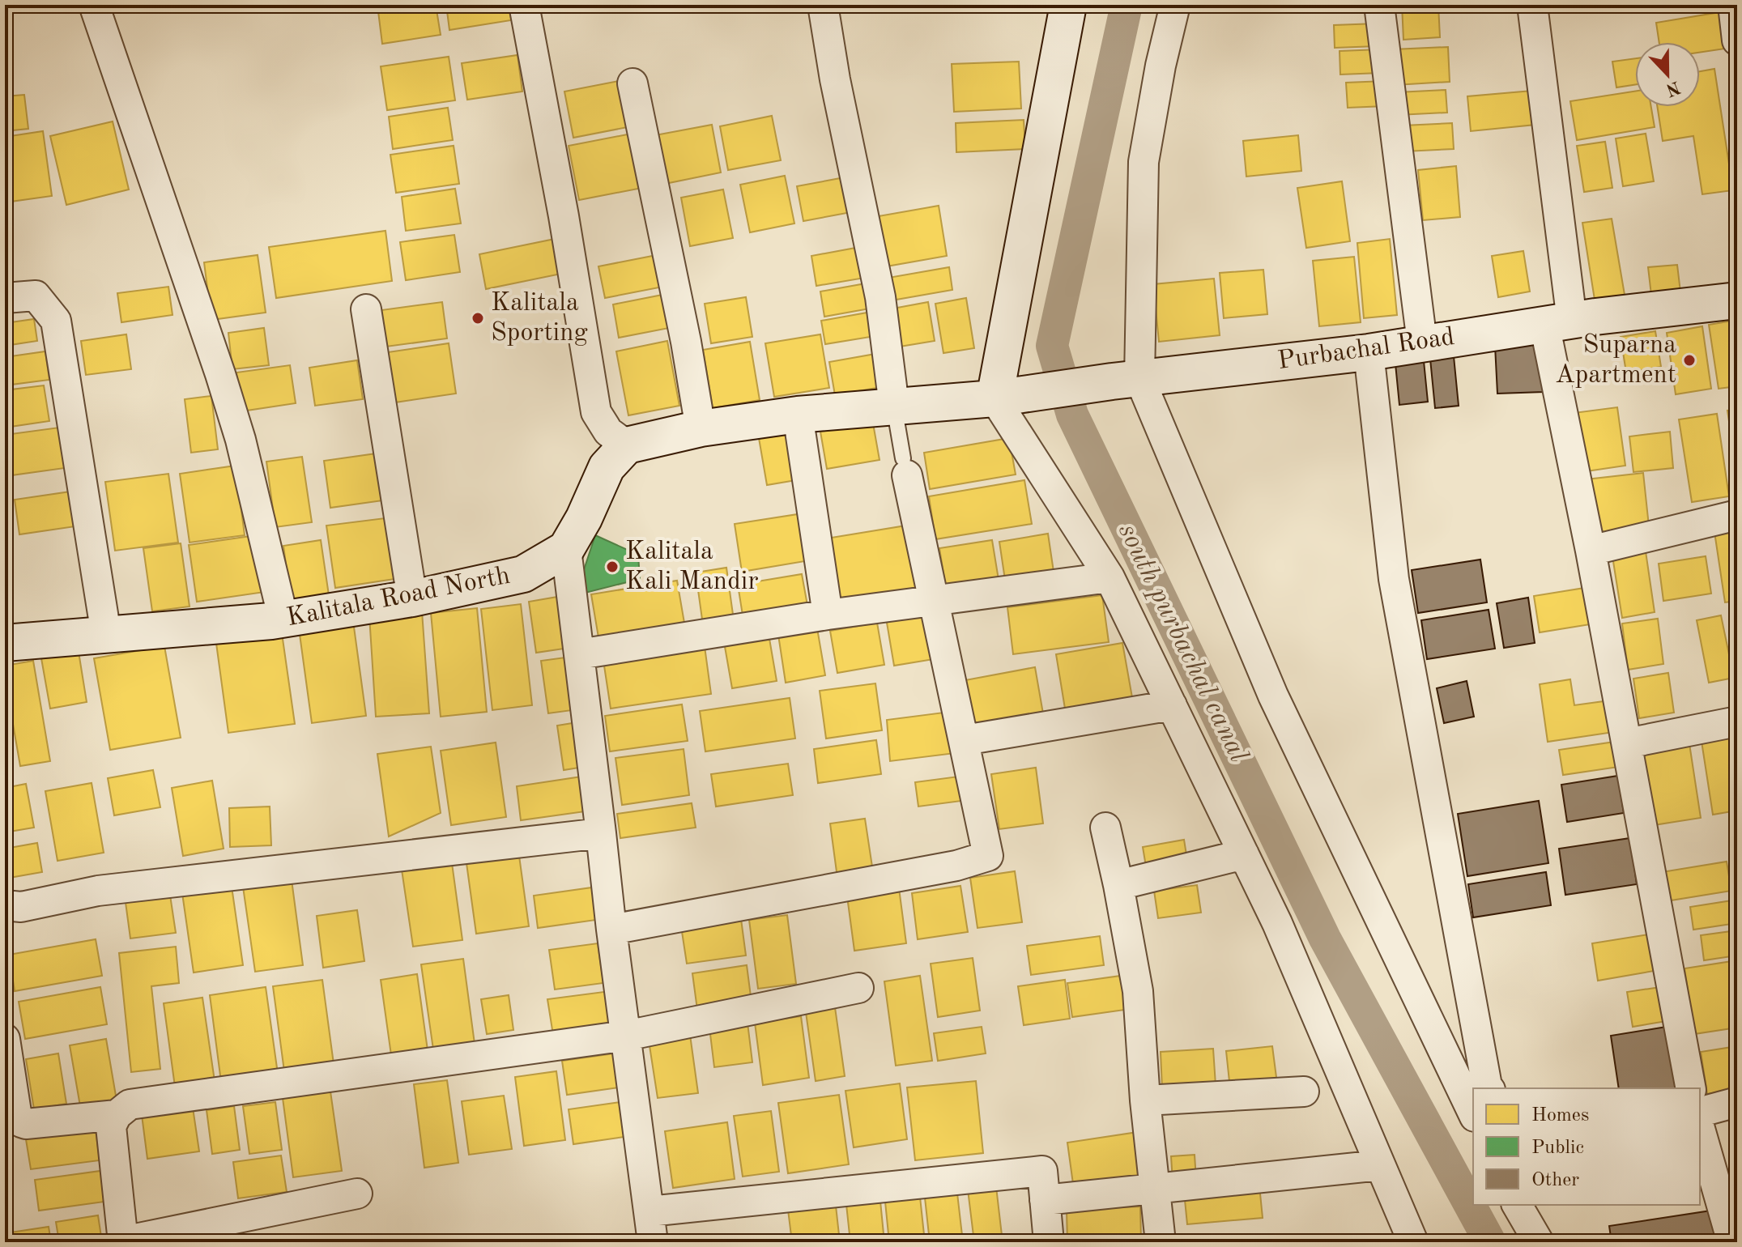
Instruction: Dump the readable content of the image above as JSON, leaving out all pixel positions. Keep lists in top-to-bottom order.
{
  "streets": {
    "street": ["Purbachal Road", "Kalitala Road North"]
  },
  "water": ["south purbachal canal"],
  "places": ["Kalitala Sporting", "Suparna Apartment", "Kalitala Kali Mandir"],
  "legend": ["Homes", "Public", "Other"],
  "north": "bottom"
}
